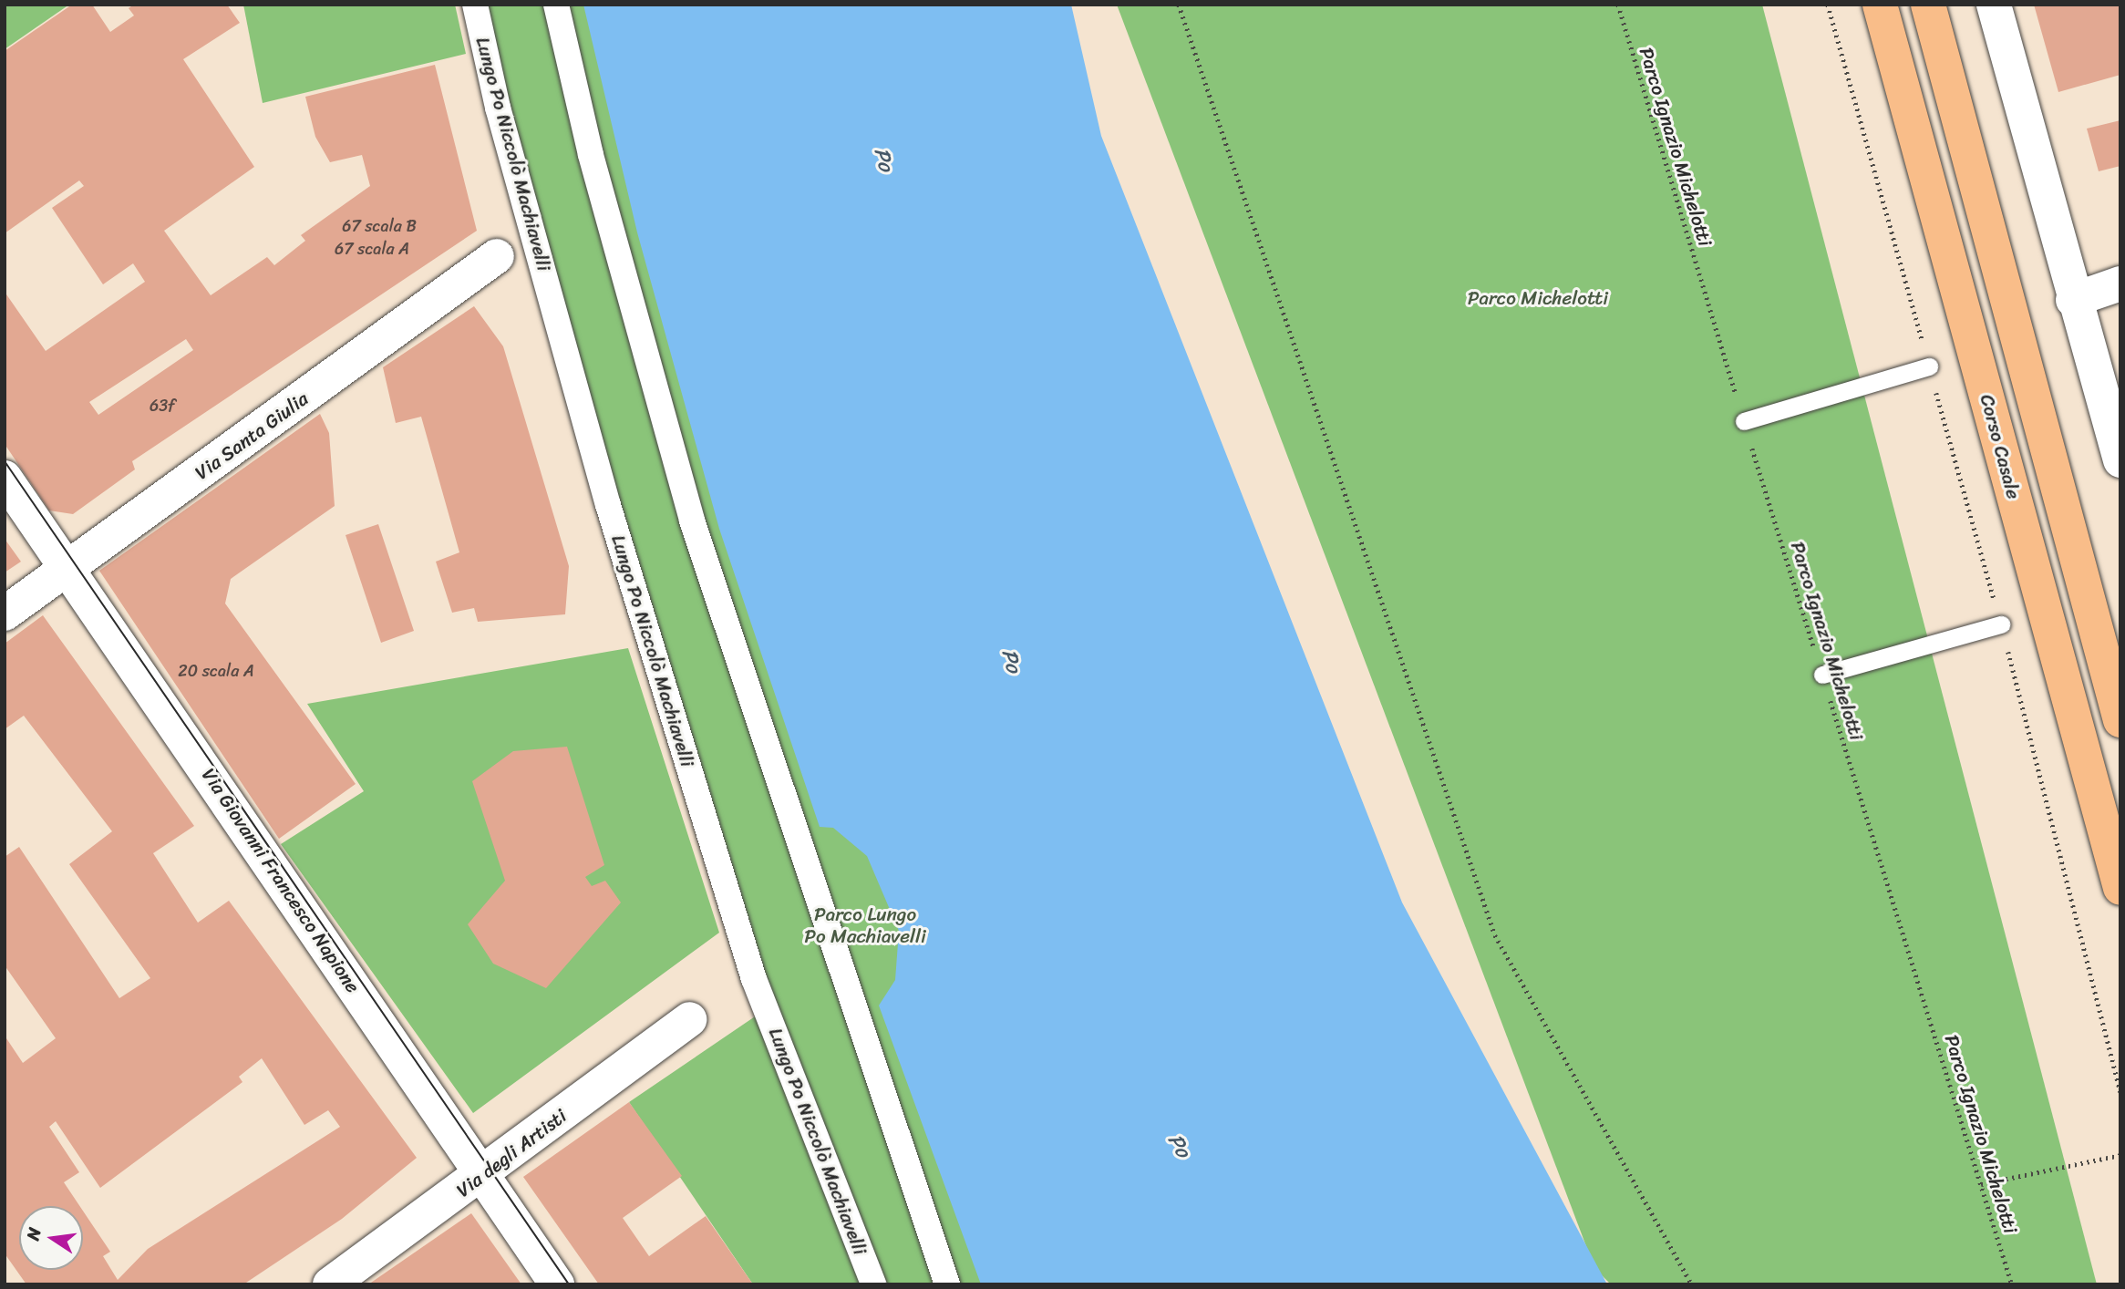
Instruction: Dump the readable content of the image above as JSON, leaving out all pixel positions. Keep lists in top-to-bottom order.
{
  "streets": {
    "main road": ["Corso Casale"],
    "street": [
      "Lungo Po Niccolò Machiavelli",
      "Via Santa Giulia",
      "Via Giovanni Francesco Napione",
      "Via degli Artisti"
    ],
    "path": ["Parco Ignazio Michelotti"]
  },
  "crossings": [
    ["Via Santa Giulia", "Via Giovanni Francesco Napione"],
    ["Via Giovanni Francesco Napione", "Via degli Artisti"]
  ],
  "water": ["Po"],
  "parks": ["Parco Michelotti", "Parco Lungo Po Machiavelli"],
  "house_numbers": [
    "67 scala B",
    "67 scala A",
    "63f",
    "20 scala A"
  ],
  "north": "left"
}
